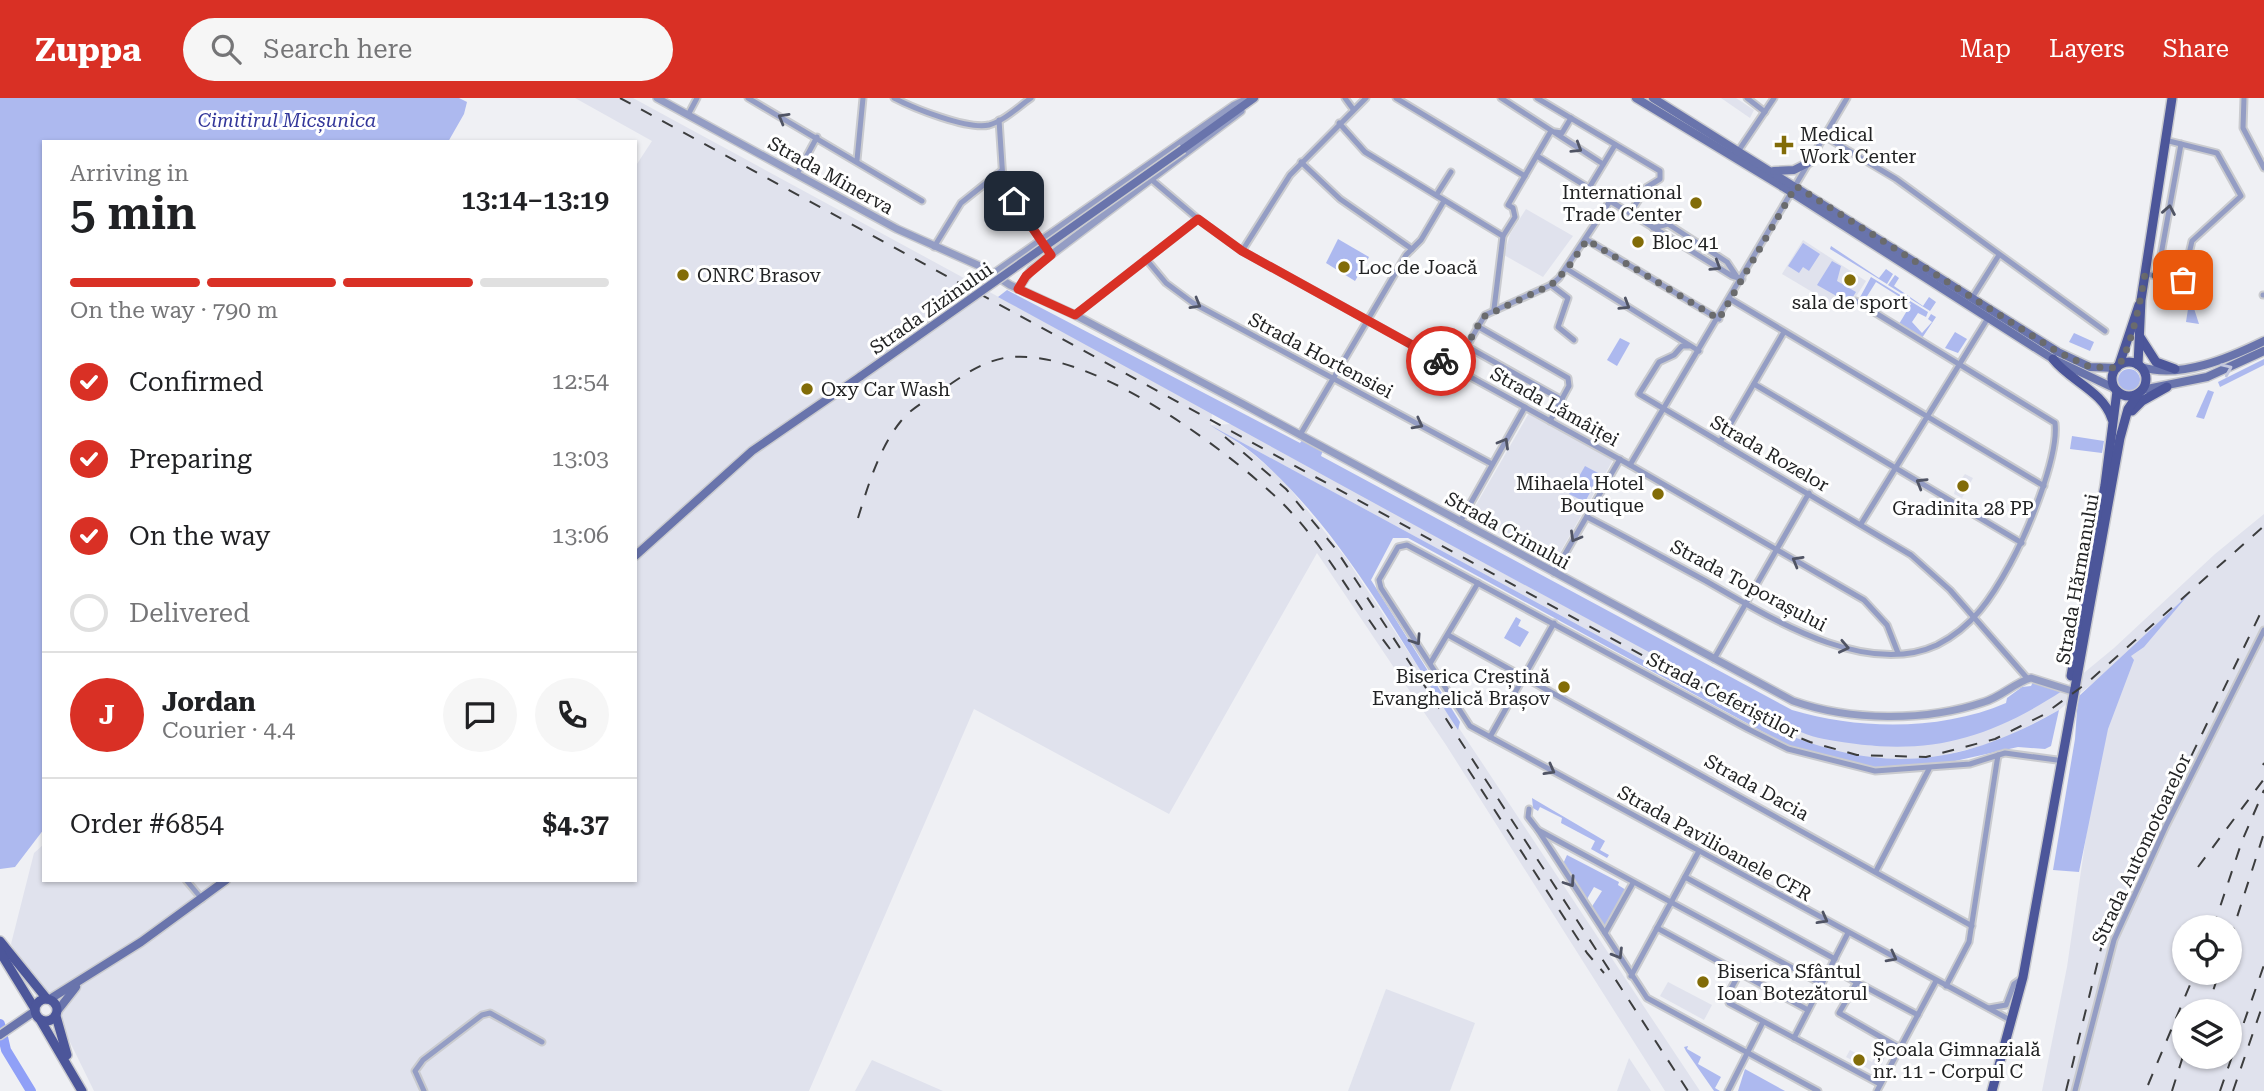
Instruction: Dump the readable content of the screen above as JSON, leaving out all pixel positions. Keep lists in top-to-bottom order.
{
  "streets": {
    "main road": ["Strada Zizinului", "Strada Hărmanului"],
    "street": [
      "Strada Minerva",
      "Strada Hortensiei",
      "Strada Lămâiței",
      "Strada Rozelor",
      "Strada Crinului",
      "Strada Toporașului",
      "Strada Ceferiștilor",
      "Strada Dacia",
      "Strada Pavilioanele CFR",
      "Strada Automotoarelor"
    ]
  },
  "crossings": [
    ["Strada Minerva", "Strada Zizinului"],
    ["Strada Minerva", "Strada Crinului"],
    ["Strada Zizinului", "Strada Lămâiței"],
    ["Strada Zizinului", "Strada Crinului"],
    ["Strada Lămâiței", "Strada Toporașului"],
    ["Strada Rozelor", "Strada Crinului"],
    ["Strada Rozelor", "Strada Toporașului"],
    ["Strada Hărmanului", "Strada Ceferiștilor"],
    ["Strada Hărmanului", "Strada Pavilioanele CFR"],
    ["Strada Ceferiștilor", "Strada Pavilioanele CFR"]
  ],
  "one_way": ["Strada Hortensiei"],
  "parks": ["Cimitirul Micșunica"],
  "places": {
    "health": ["Medical Work Center"],
    "other": [
      "International Trade Center",
      "Bloc 41",
      "Loc de Joacă",
      "ONRC Brasov",
      "sala de sport",
      "Oxy Car Wash",
      "Gradinita 28 PP",
      "Mihaela Hotel Boutique",
      "Biserica Creștină Evanghelică Brașov",
      "Biserica Sfântul Ioan Botezătorul",
      "Școala Gimnazială nr. 11 - Corpul C"
    ]
  },
  "page": {
    "header": "Zuppa",
    "search": "Search here",
    "nav": ["Map", "Layers", "Share"],
    "heading": ["5 min", "Arriving in", "13:14–13:19"],
    "panel": [
      "Jordan",
      "Courier · 4.4",
      "Order #6854",
      "$4.37"
    ],
    "bar": "On the way · 790 m",
    "list": [
      ["Confirmed", "12:54"],
      ["Preparing", "13:03"],
      ["On the way", "13:06"],
      "Delivered"
    ],
    "round": "J"
  }
}
